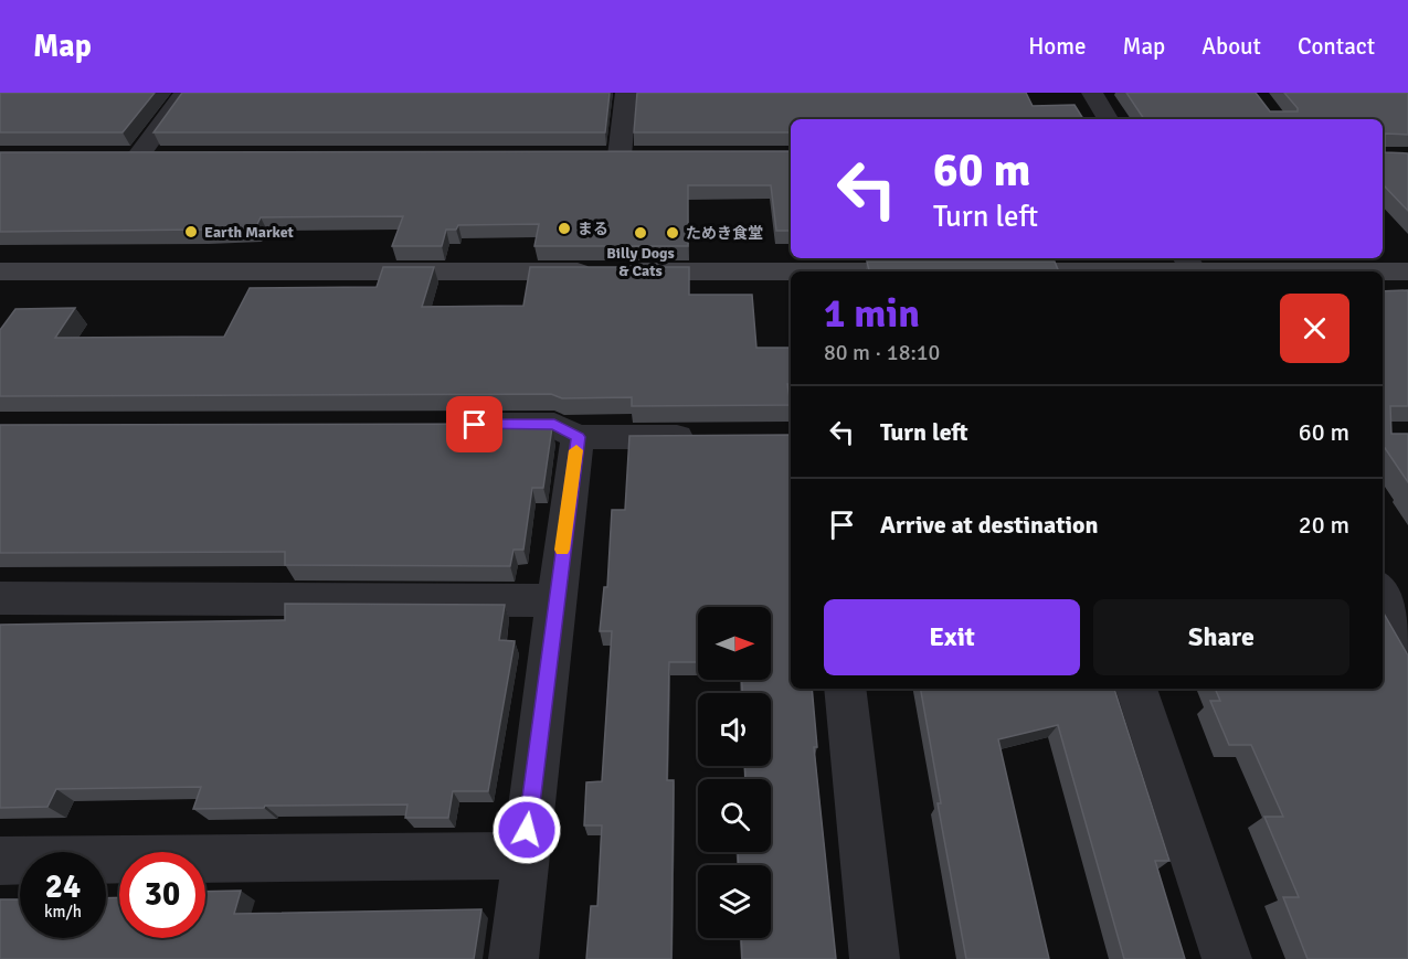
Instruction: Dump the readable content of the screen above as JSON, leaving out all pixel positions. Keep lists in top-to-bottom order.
{
  "places": [
    "まる",
    "Earth Market",
    "Billy Dogs & Cats",
    "ためき食堂"
  ],
  "north": "right",
  "page": {
    "header": "Map",
    "nav": [
      "Home",
      "Map",
      "About",
      "Contact"
    ],
    "turn": ["60 m", "Turn left"],
    "heading": ["1 min", "80 m · 18:10"],
    "list": [
      {
        "name": "Turn left",
        "value": "60 m"
      },
      {
        "name": "Arrive at destination",
        "value": "20 m"
      }
    ],
    "buttons": ["Exit", "Share"],
    "speed": "24 km/h",
    "limit": "30"
  }
}
